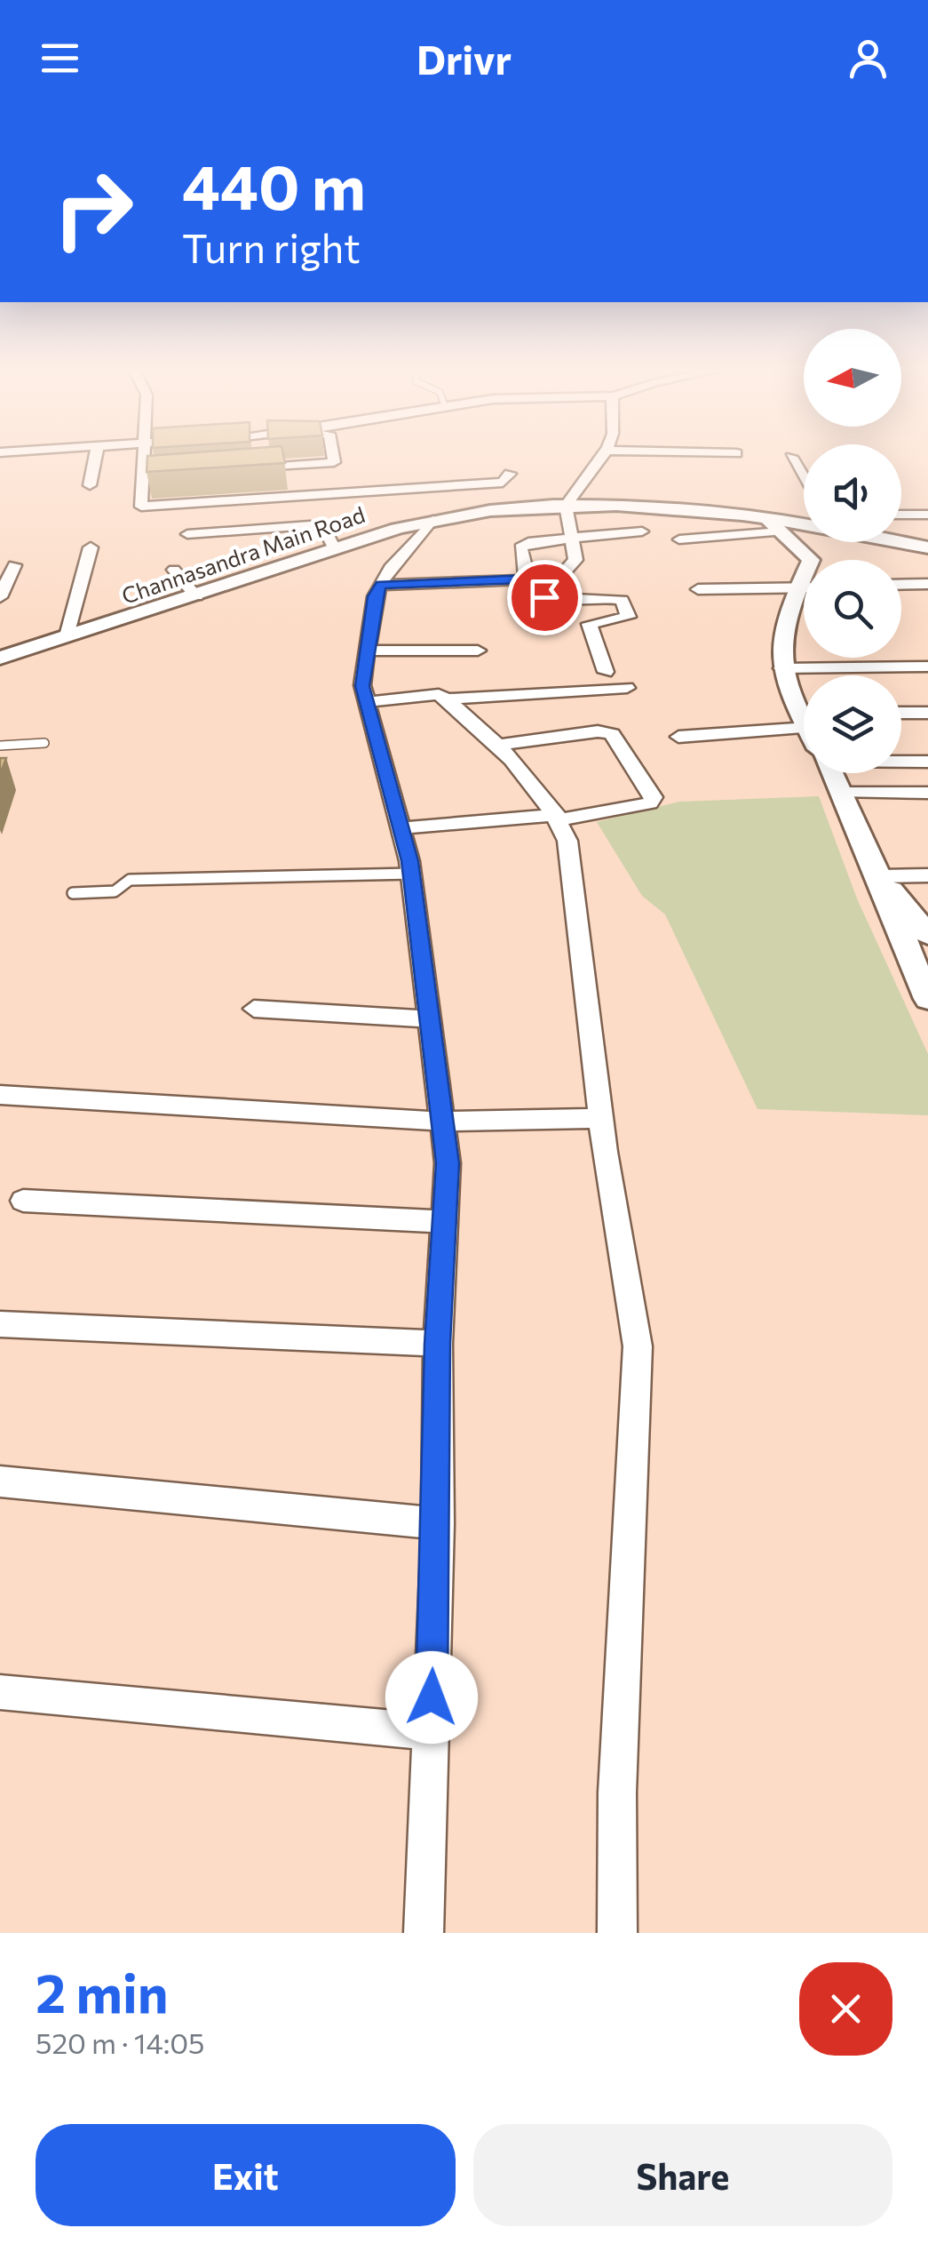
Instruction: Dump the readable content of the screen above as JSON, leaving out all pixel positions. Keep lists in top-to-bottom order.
{
  "streets": {
    "street": ["Channasandra Main Road"]
  },
  "north": "left",
  "page": {
    "header": "Drivr",
    "turn": ["440 m", "Turn right"],
    "heading": ["2 min", "520 m · 14:05"],
    "buttons": ["Exit", "Share"]
  }
}
